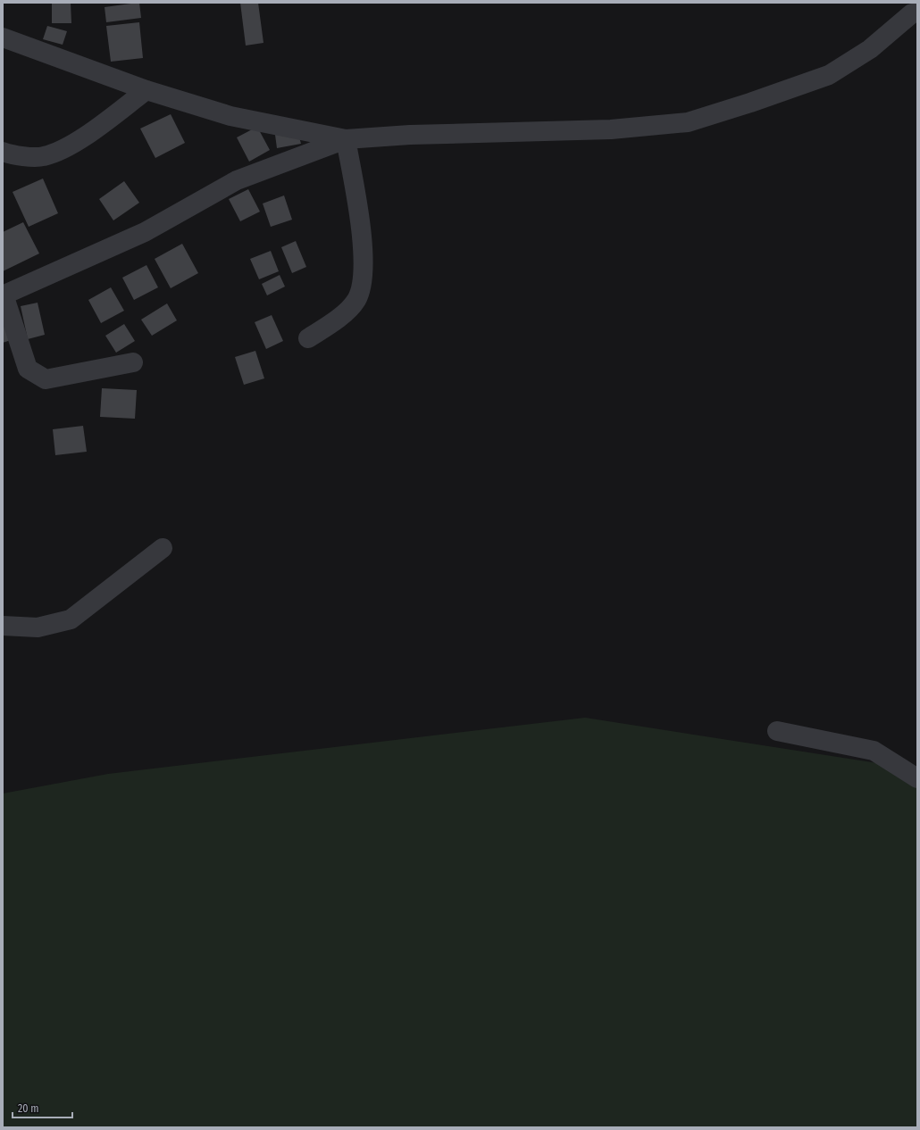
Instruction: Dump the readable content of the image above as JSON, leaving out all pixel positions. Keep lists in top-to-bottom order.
{
  "scale_bar": "20 m"
}
